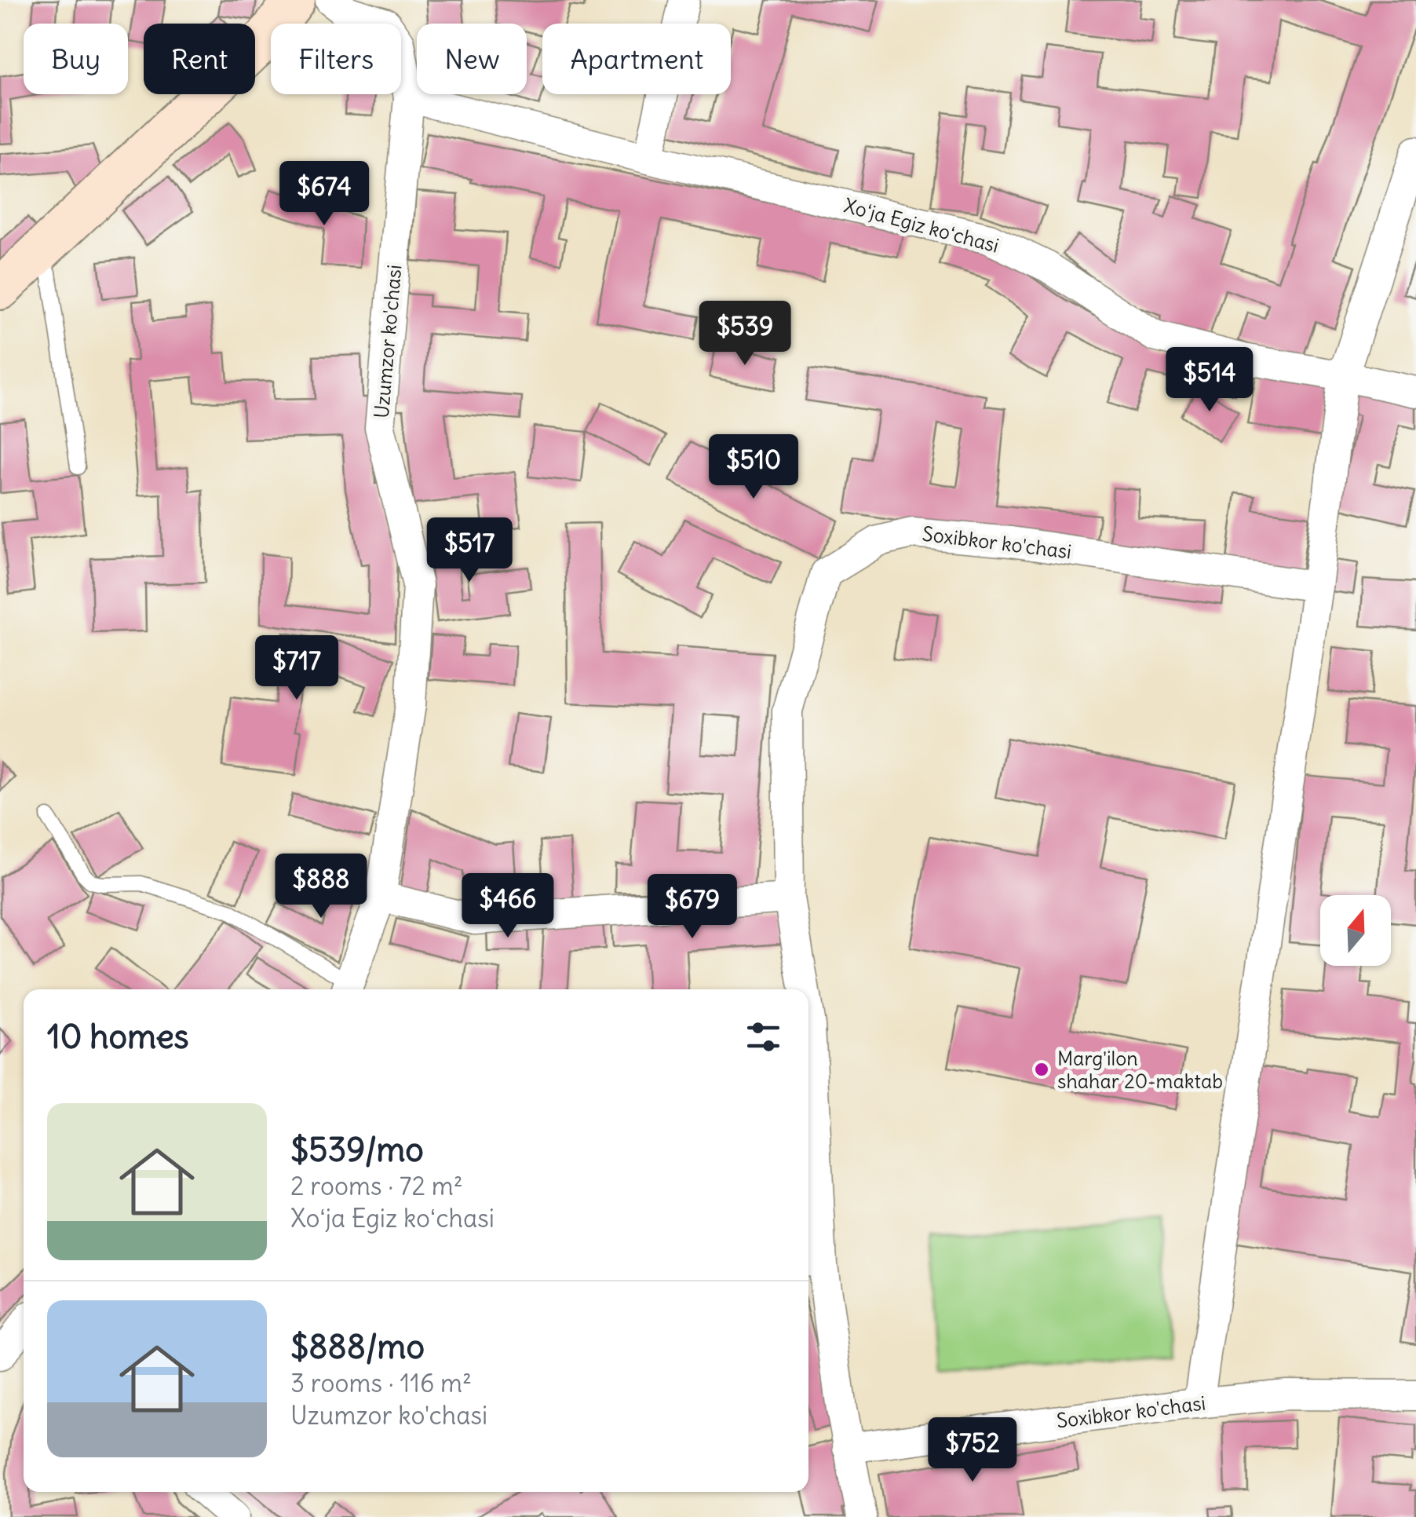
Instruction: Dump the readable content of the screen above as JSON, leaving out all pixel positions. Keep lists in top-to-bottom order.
{
  "streets": {
    "street": ["Xoʻja Egiz koʻchasi", "Uzumzor ko'chasi", "Soxibkor ko'chasi"]
  },
  "crossings": [
    ["Xoʻja Egiz koʻchasi", "Uzumzor ko'chasi"]
  ],
  "places": ["Marg'ilon shahar 20-maktab"],
  "north": "top",
  "page": {
    "chip": [
      "Buy",
      "Rent",
      "Filters",
      "New",
      "Apartment"
    ],
    "price": [
      "$674",
      "$539",
      "$514",
      "$510",
      "$517",
      "$717",
      "$888",
      "$466",
      "$679",
      "$752"
    ],
    "heading": "10 homes",
    "list": [
      {
        "name": "$539/mo",
        "note": "2 rooms · 72 m² · Xoʻja Egiz koʻchasi"
      },
      {
        "name": "$888/mo",
        "note": "3 rooms · 116 m² · Uzumzor ko'chasi"
      }
    ]
  }
}
